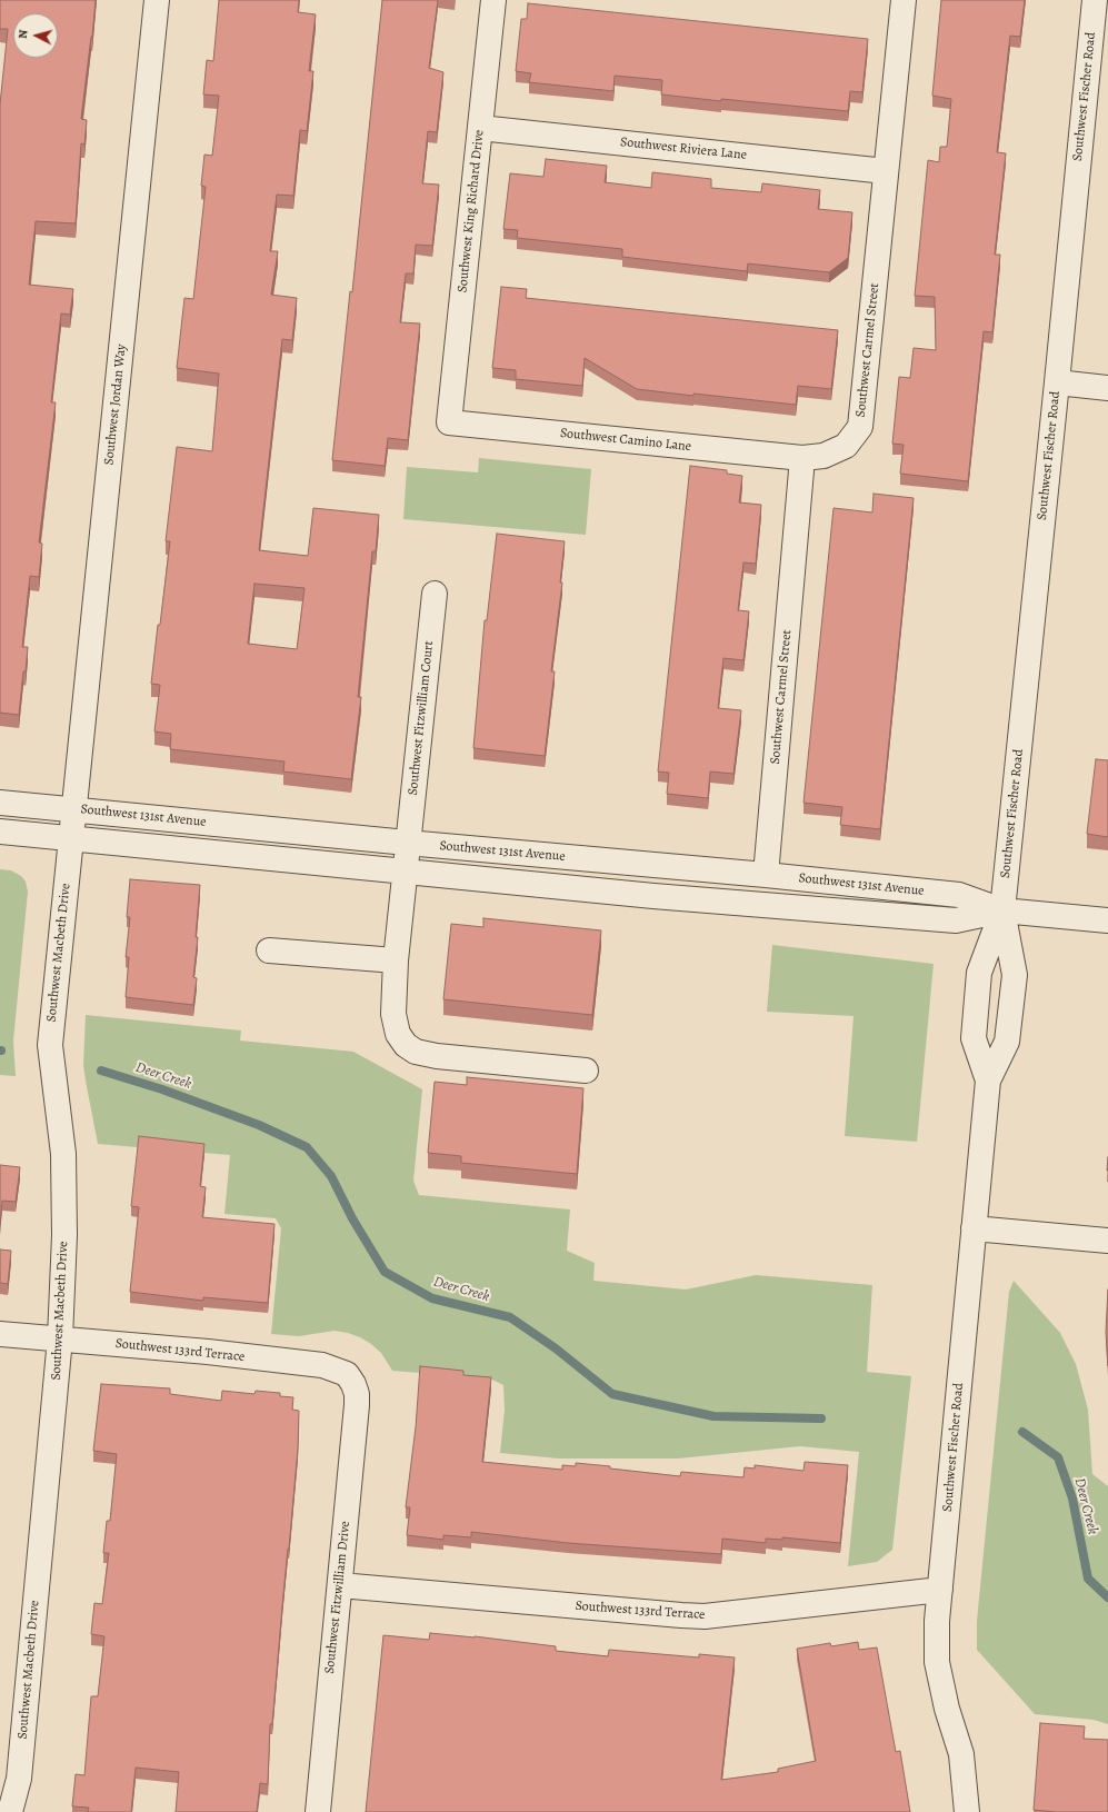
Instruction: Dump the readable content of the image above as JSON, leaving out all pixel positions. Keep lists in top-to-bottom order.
{
  "streets": {
    "street": [
      "Southwest Fischer Road",
      "Southwest Riviera Lane",
      "Southwest King Richard Drive",
      "Southwest Carmel Street",
      "Southwest Jordan Way",
      "Southwest Camino Lane",
      "Southwest Fitzwilliam Court",
      "Southwest 131st Avenue",
      "Southwest Macbeth Drive",
      "Southwest 133rd Terrace",
      "Southwest Fitzwilliam Drive"
    ]
  },
  "crossings": [
    ["Southwest Fischer Road", "Southwest 131st Avenue"],
    ["Southwest Fischer Road", "Southwest 133rd Terrace"],
    ["Southwest Riviera Lane", "Southwest King Richard Drive"],
    ["Southwest Riviera Lane", "Southwest Carmel Street"],
    ["Southwest King Richard Drive", "Southwest Camino Lane"],
    ["Southwest Carmel Street", "Southwest Camino Lane"],
    ["Southwest Carmel Street", "Southwest 131st Avenue"],
    ["Southwest Jordan Way", "Southwest 131st Avenue"],
    ["Southwest Jordan Way", "Southwest Macbeth Drive"],
    ["Southwest Fitzwilliam Court", "Southwest 131st Avenue"],
    ["Southwest 131st Avenue", "Southwest Macbeth Drive"],
    ["Southwest Macbeth Drive", "Southwest 133rd Terrace"],
    ["Southwest 133rd Terrace", "Southwest Fitzwilliam Drive"]
  ],
  "water": ["Deer Creek"],
  "north": "left"
}
